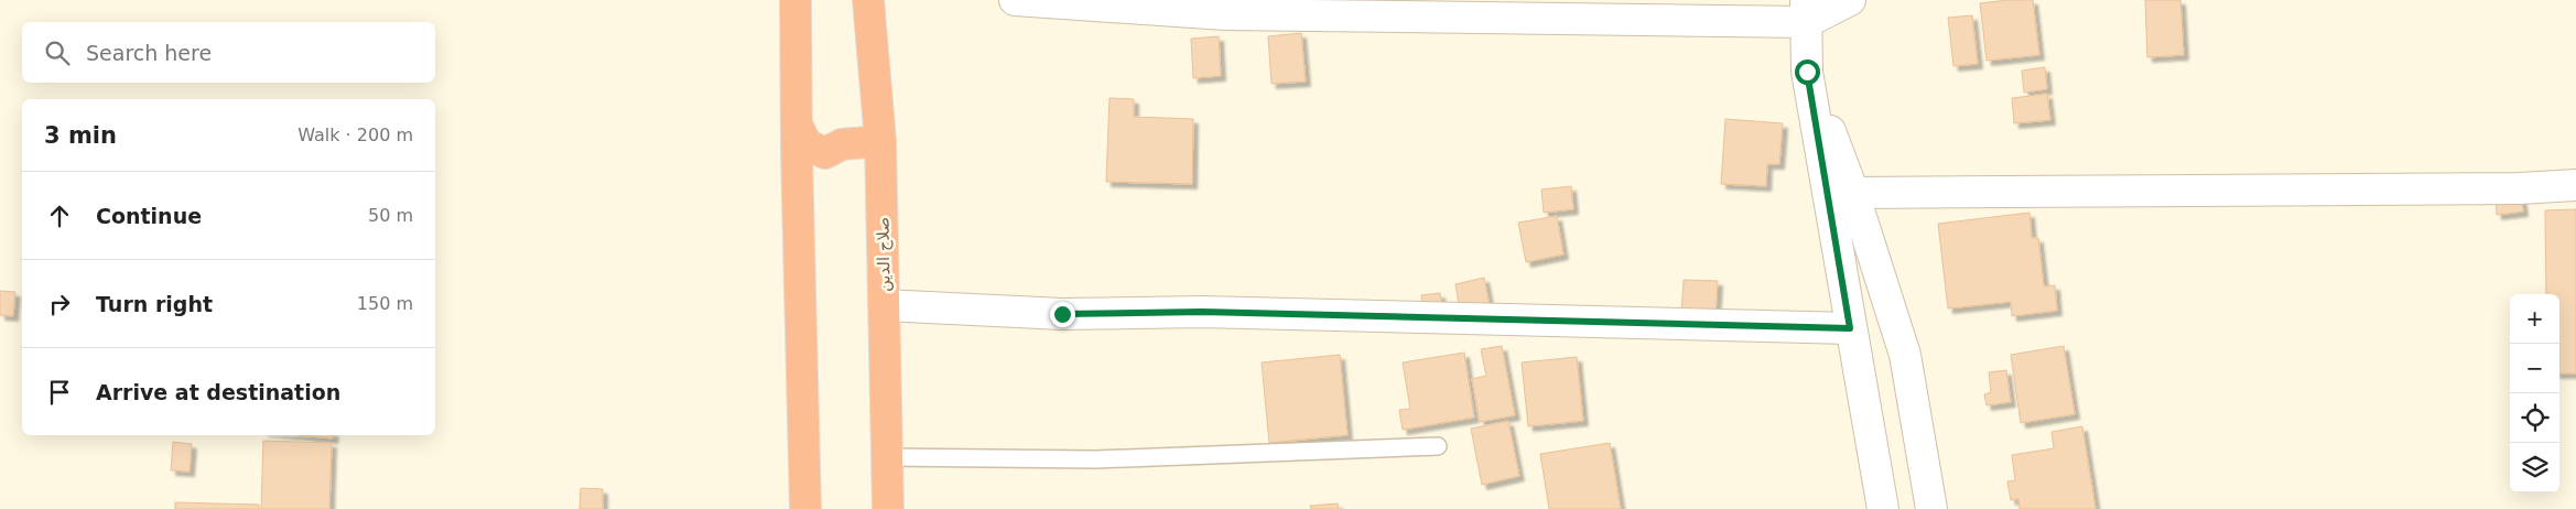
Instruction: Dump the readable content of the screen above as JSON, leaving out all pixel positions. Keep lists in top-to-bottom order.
{
  "streets": {
    "highway": ["صلاح الدين"]
  },
  "page": {
    "search": "Search here",
    "heading": ["3 min", "Walk · 200 m"],
    "list": [
      ["Continue", "50 m"],
      ["Turn right", "150 m"],
      "Arrive at destination"
    ],
    "map_buttons": ["+", "−"]
  }
}
